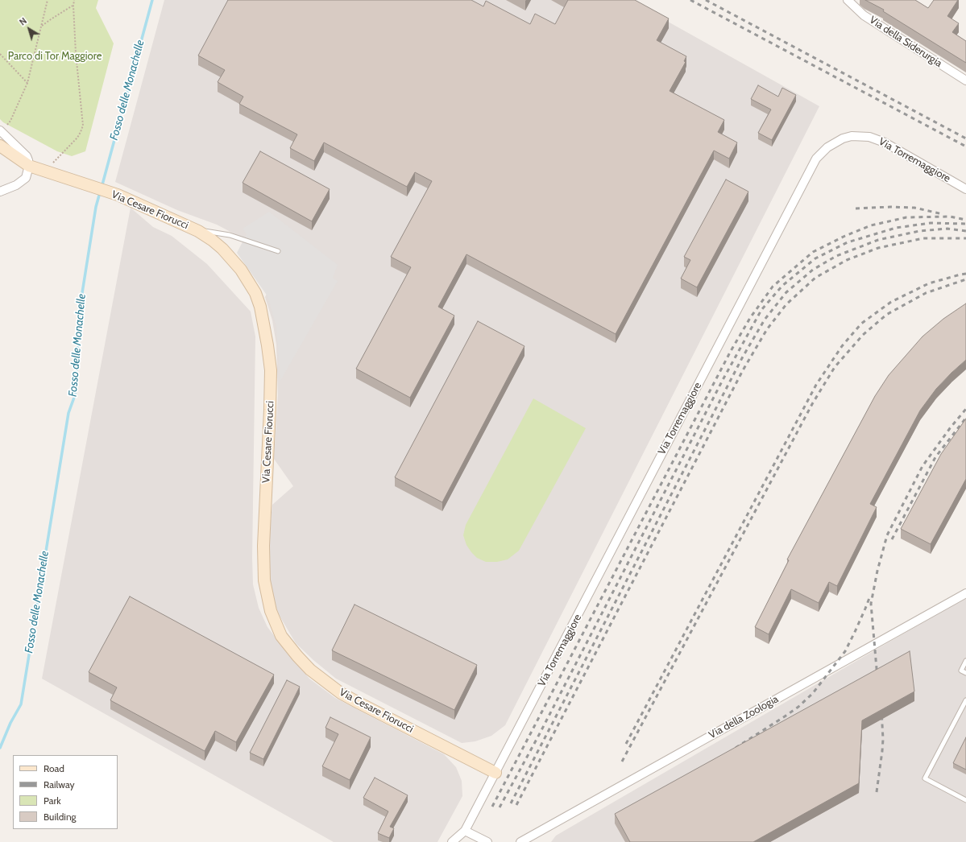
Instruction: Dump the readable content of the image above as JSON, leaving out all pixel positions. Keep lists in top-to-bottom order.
{
  "streets": {
    "street": [
      "Via della Siderurgia",
      "Via Torremaggiore",
      "Via Cesare Fiorucci",
      "Via della Zoologia"
    ]
  },
  "crossings": [
    ["Via Torremaggiore", "Via Cesare Fiorucci"]
  ],
  "water": ["Fosso delle Monachelle"],
  "parks": ["Parco di Tor Maggiore"],
  "legend": [
    "Road",
    "Railway",
    "Park",
    "Building"
  ],
  "north": "top left"
}
